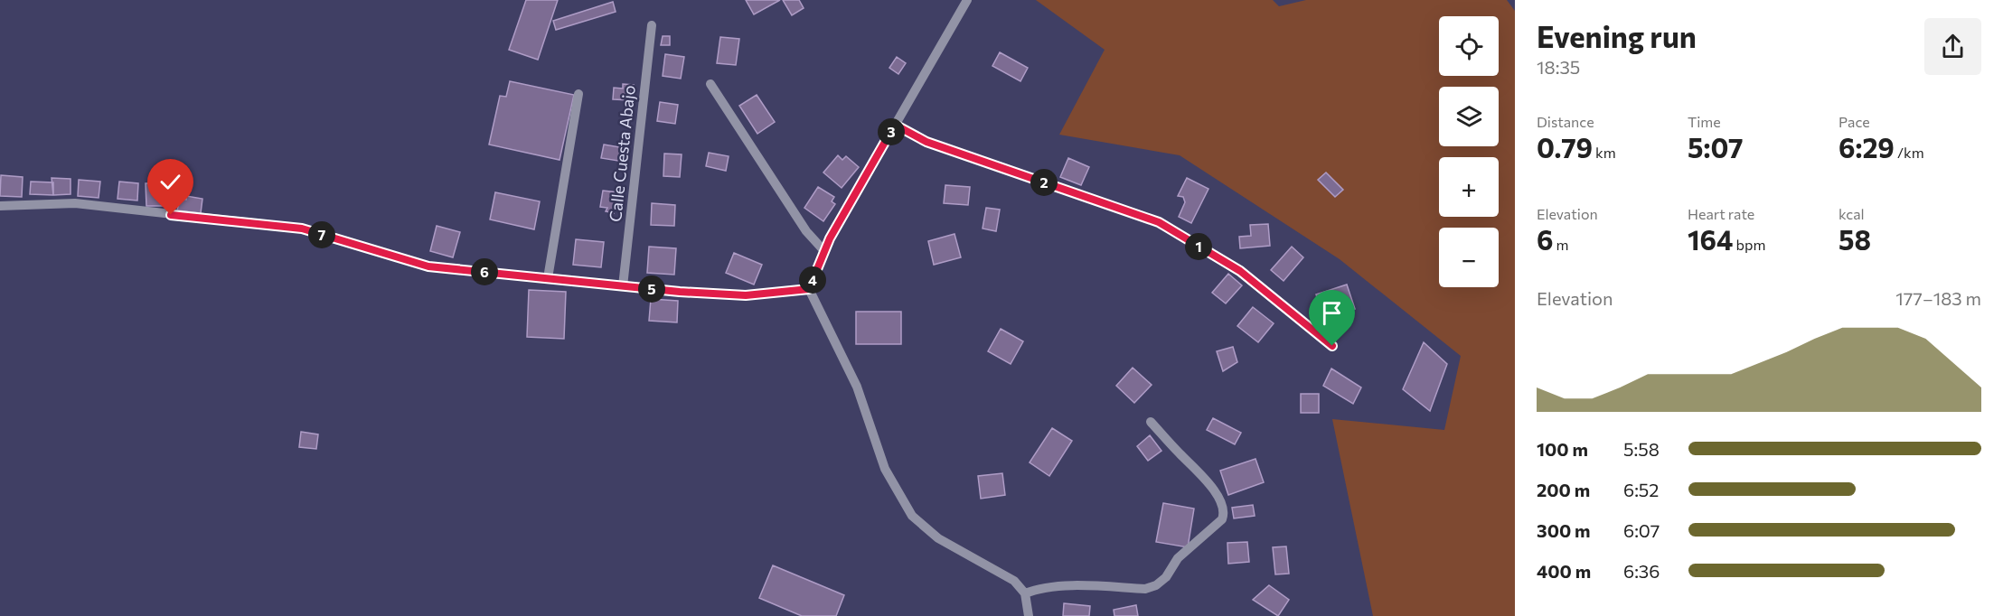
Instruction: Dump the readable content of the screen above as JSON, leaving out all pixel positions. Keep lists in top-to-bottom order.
{
  "streets": {
    "street": ["Calle Cuesta Abajo"]
  },
  "page": {
    "heading": ["Evening run", "18:35"],
    "map_buttons": ["+", "−"],
    "stats": [
      ["Distance", "0.79 km"],
      ["Time", "5:07"],
      ["Pace", "6:29 /km"],
      ["Elevation", "6 m"],
      ["Heart rate", "164 bpm"],
      ["kcal", "58"]
    ],
    "pins": [
      "3",
      "2",
      "7",
      "1",
      "6",
      "4",
      "5"
    ],
    "chart": ["Elevation", "177–183 m"],
    "list": [
      {
        "name": "100 m",
        "note": "5:58"
      },
      {
        "name": "200 m",
        "note": "6:52"
      },
      {
        "name": "300 m",
        "note": "6:07"
      },
      {
        "name": "400 m",
        "note": "6:36"
      }
    ]
  }
}
